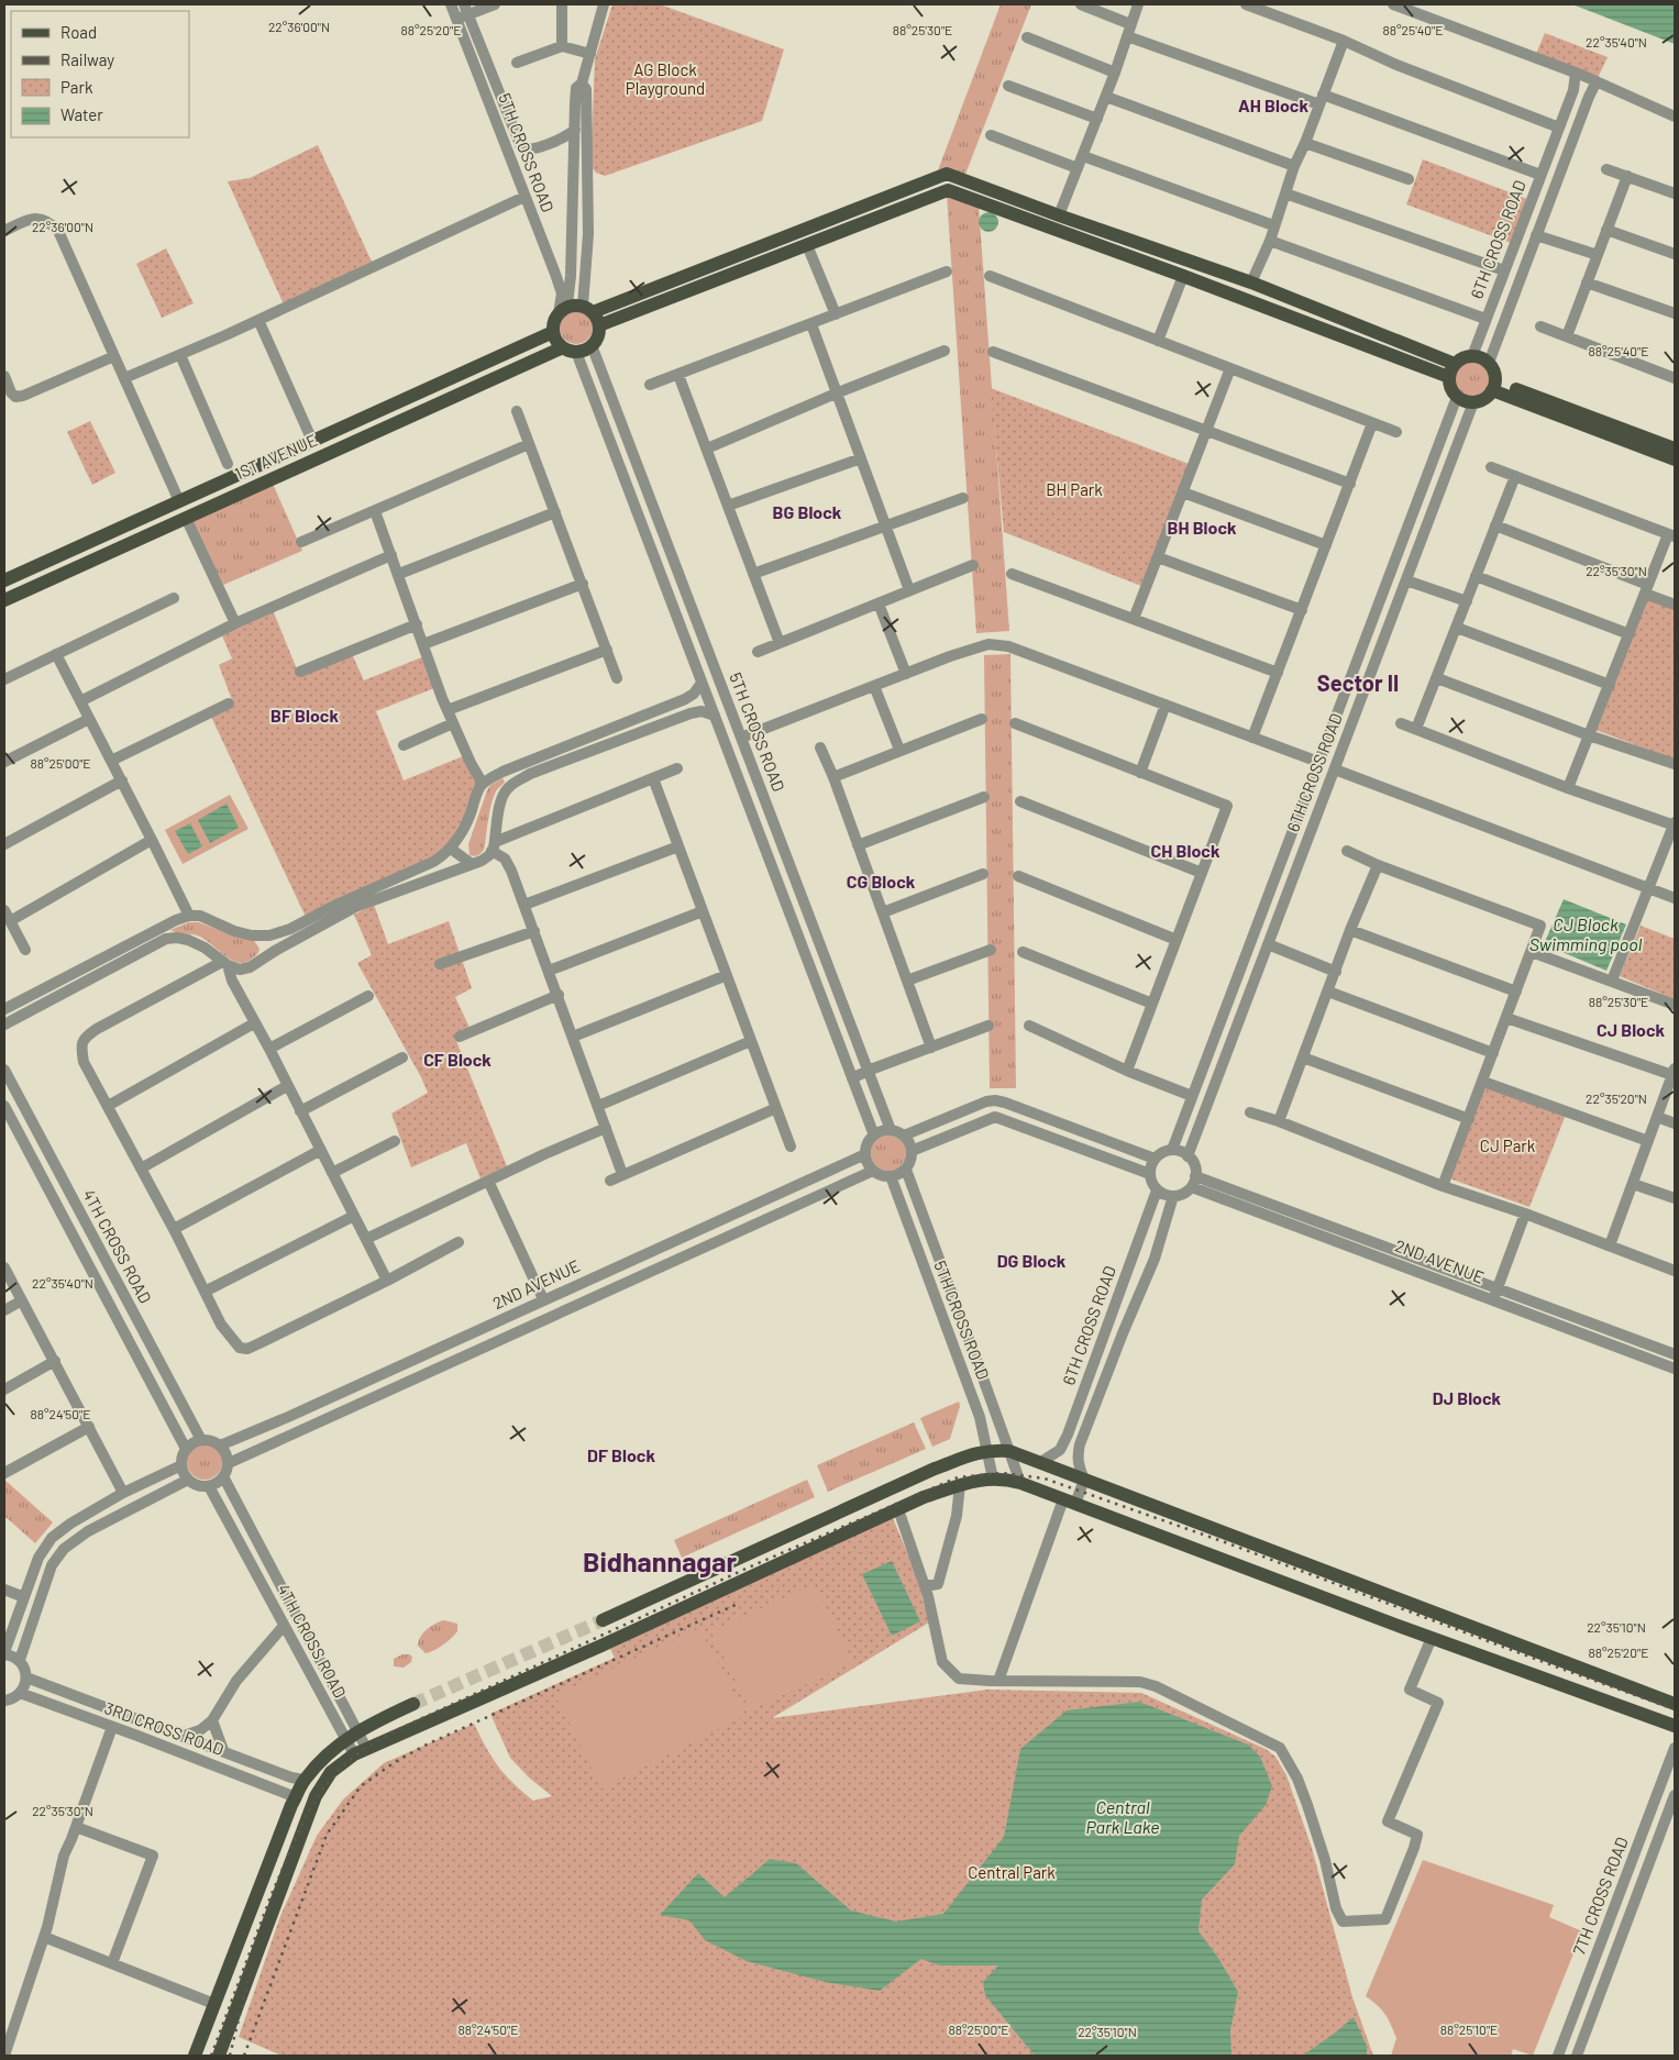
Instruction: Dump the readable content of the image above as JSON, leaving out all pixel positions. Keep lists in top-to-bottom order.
{
  "streets": {
    "main road": ["1ST AVENUE"],
    "street": [
      "5TH CROSS ROAD",
      "6TH CROSS ROAD",
      "4TH CROSS ROAD",
      "2ND AVENUE",
      "3RD CROSS ROAD",
      "7TH CROSS ROAD"
    ]
  },
  "crossings": [
    ["5TH CROSS ROAD", "1ST AVENUE"],
    ["5TH CROSS ROAD", "2ND AVENUE"],
    ["6TH CROSS ROAD", "2ND AVENUE"],
    ["4TH CROSS ROAD", "2ND AVENUE"]
  ],
  "districts": [
    "AH Block",
    "BG Block",
    "BH Block",
    "Sector II",
    "BF Block",
    "CH Block",
    "CG Block",
    "CJ Block",
    "CF Block",
    "DG Block",
    "DJ Block",
    "DF Block",
    "Bidhannagar"
  ],
  "water": ["CJ Block Swimming pool", "Central Park Lake"],
  "parks": [
    "AG Block Playground",
    "BH Park",
    "CJ Park",
    "Central Park"
  ],
  "legend": [
    "Road",
    "Railway",
    "Park",
    "Water"
  ],
  "coordinates": [
    "22°36'00\"N",
    "88°25'20\"E",
    "88°25'30\"E",
    "88°25'40\"E",
    "22°35'40\"N",
    "22°35'30\"N",
    "88°25'00\"E",
    "22°35'20\"N",
    "88°24'50\"E",
    "22°35'10\"N",
    "88°25'10\"E"
  ]
}
